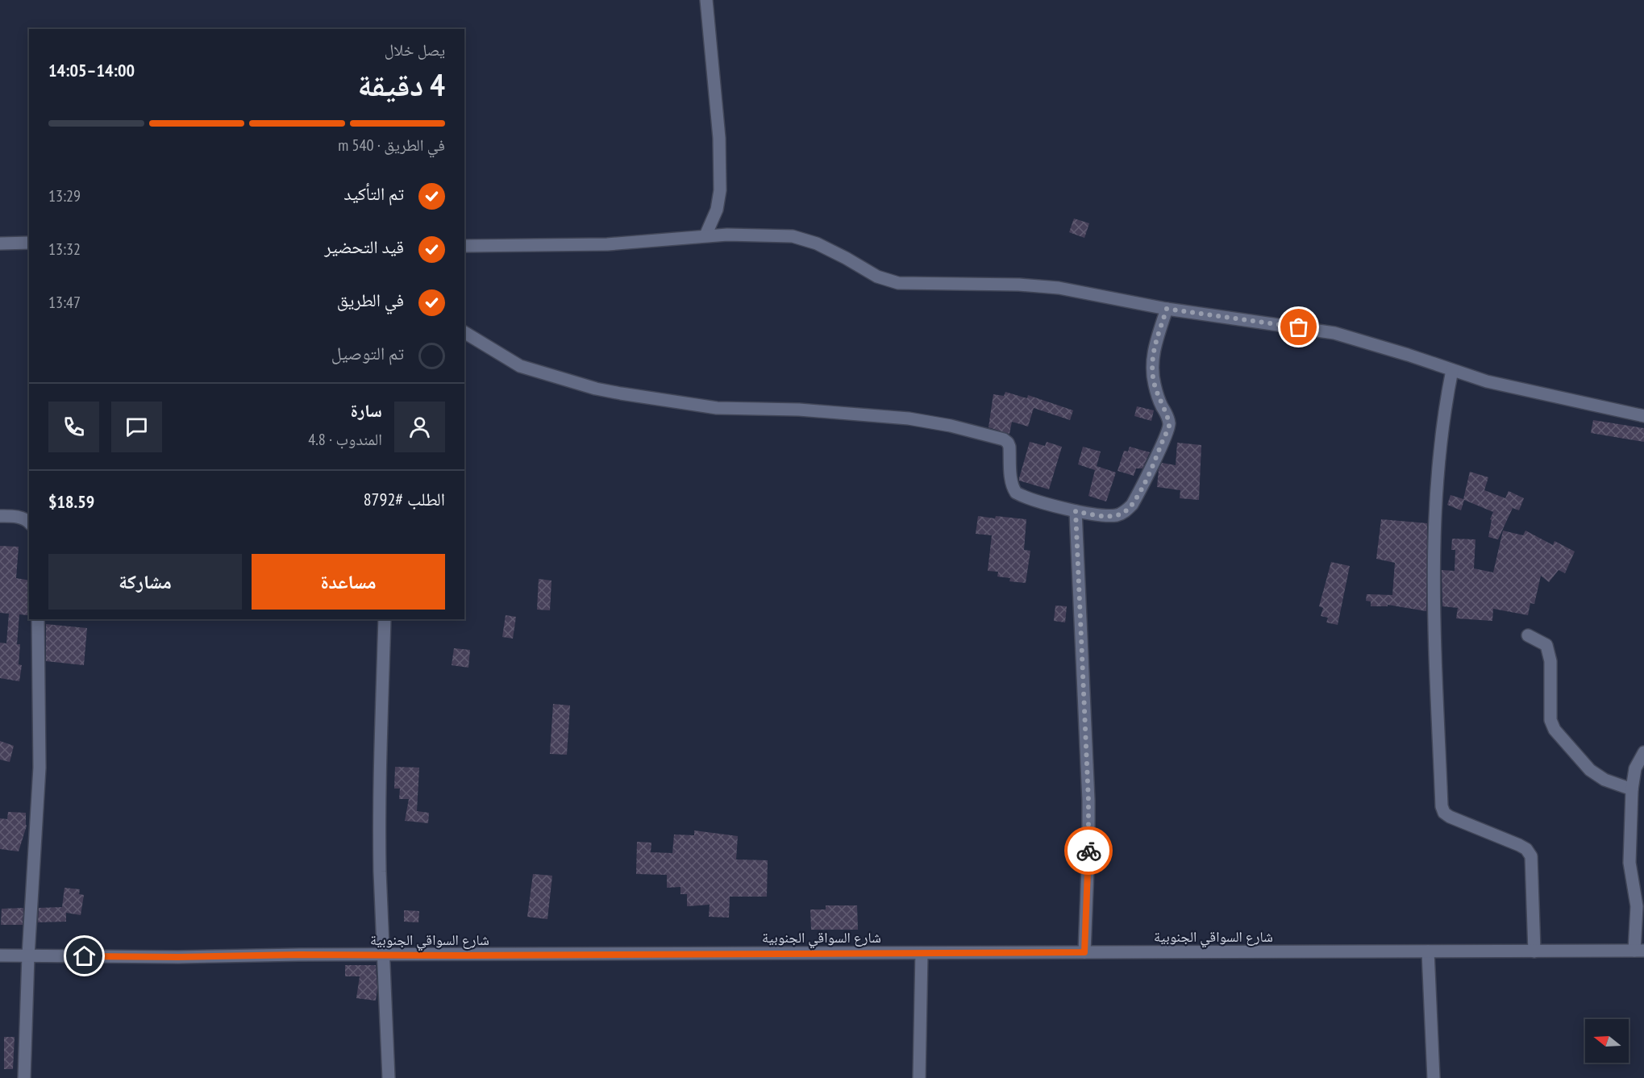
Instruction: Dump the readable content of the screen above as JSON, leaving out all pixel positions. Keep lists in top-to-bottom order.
{
  "streets": {
    "street": ["شارع السواقي الجنوبية"]
  },
  "north": "left",
  "page": {
    "heading": ["4 دقيقة", "يصل خلال", "14:00–14:05"],
    "panel": [
      "سارة",
      "المندوب · 4.8",
      "الطلب #8792",
      "$18.59"
    ],
    "bar": "في الطريق · 540 m",
    "list": [
      ["تم التأكيد", "13:29"],
      ["قيد التحضير", "13:32"],
      ["في الطريق", "13:47"],
      "تم التوصيل"
    ],
    "buttons": ["مساعدة", "مشاركة"]
  }
}
